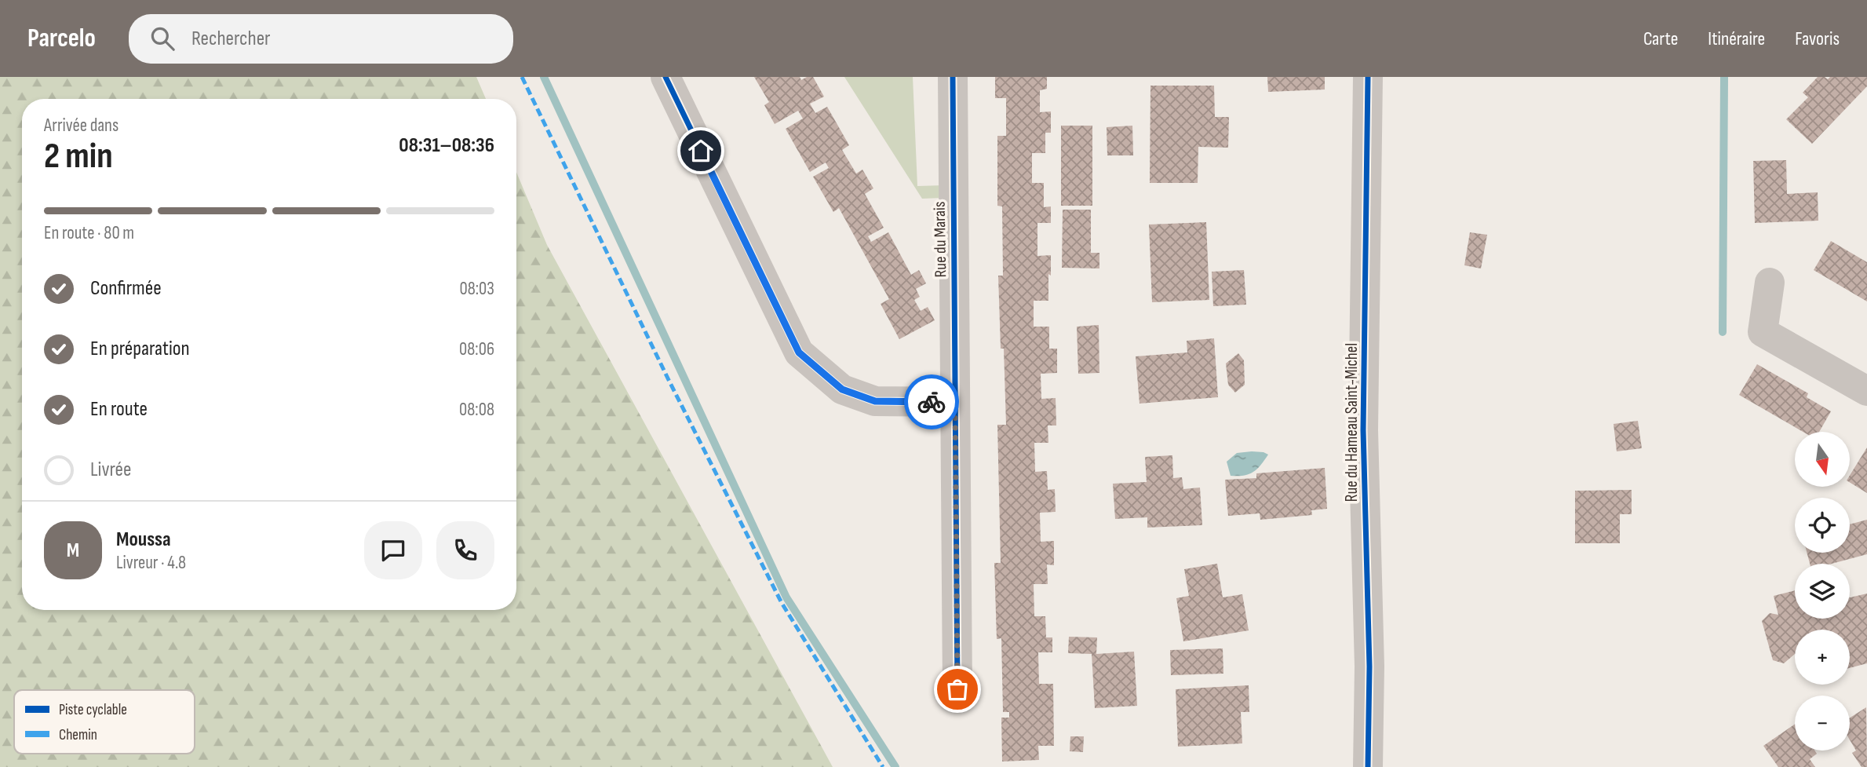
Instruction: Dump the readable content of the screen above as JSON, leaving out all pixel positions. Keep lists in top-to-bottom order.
{
  "streets": {
    "street": ["Rue du Marais", "Rue du Hameau Saint-Michel"]
  },
  "legend": ["Piste cyclable", "Chemin"],
  "north": "bottom",
  "page": {
    "header": "Parcelo",
    "search": "Rechercher",
    "nav": ["Carte", "Itinéraire", "Favoris"],
    "heading": ["2 min", "Arrivée dans", "08:31–08:36"],
    "panel": ["Moussa", "Livreur · 4.8"],
    "bar": "En route · 80 m",
    "list": [
      ["Confirmée", "08:03"],
      ["En préparation", "08:06"],
      ["En route", "08:08"],
      "Livrée"
    ],
    "map_buttons": ["+", "−"],
    "round": "M"
  }
}
